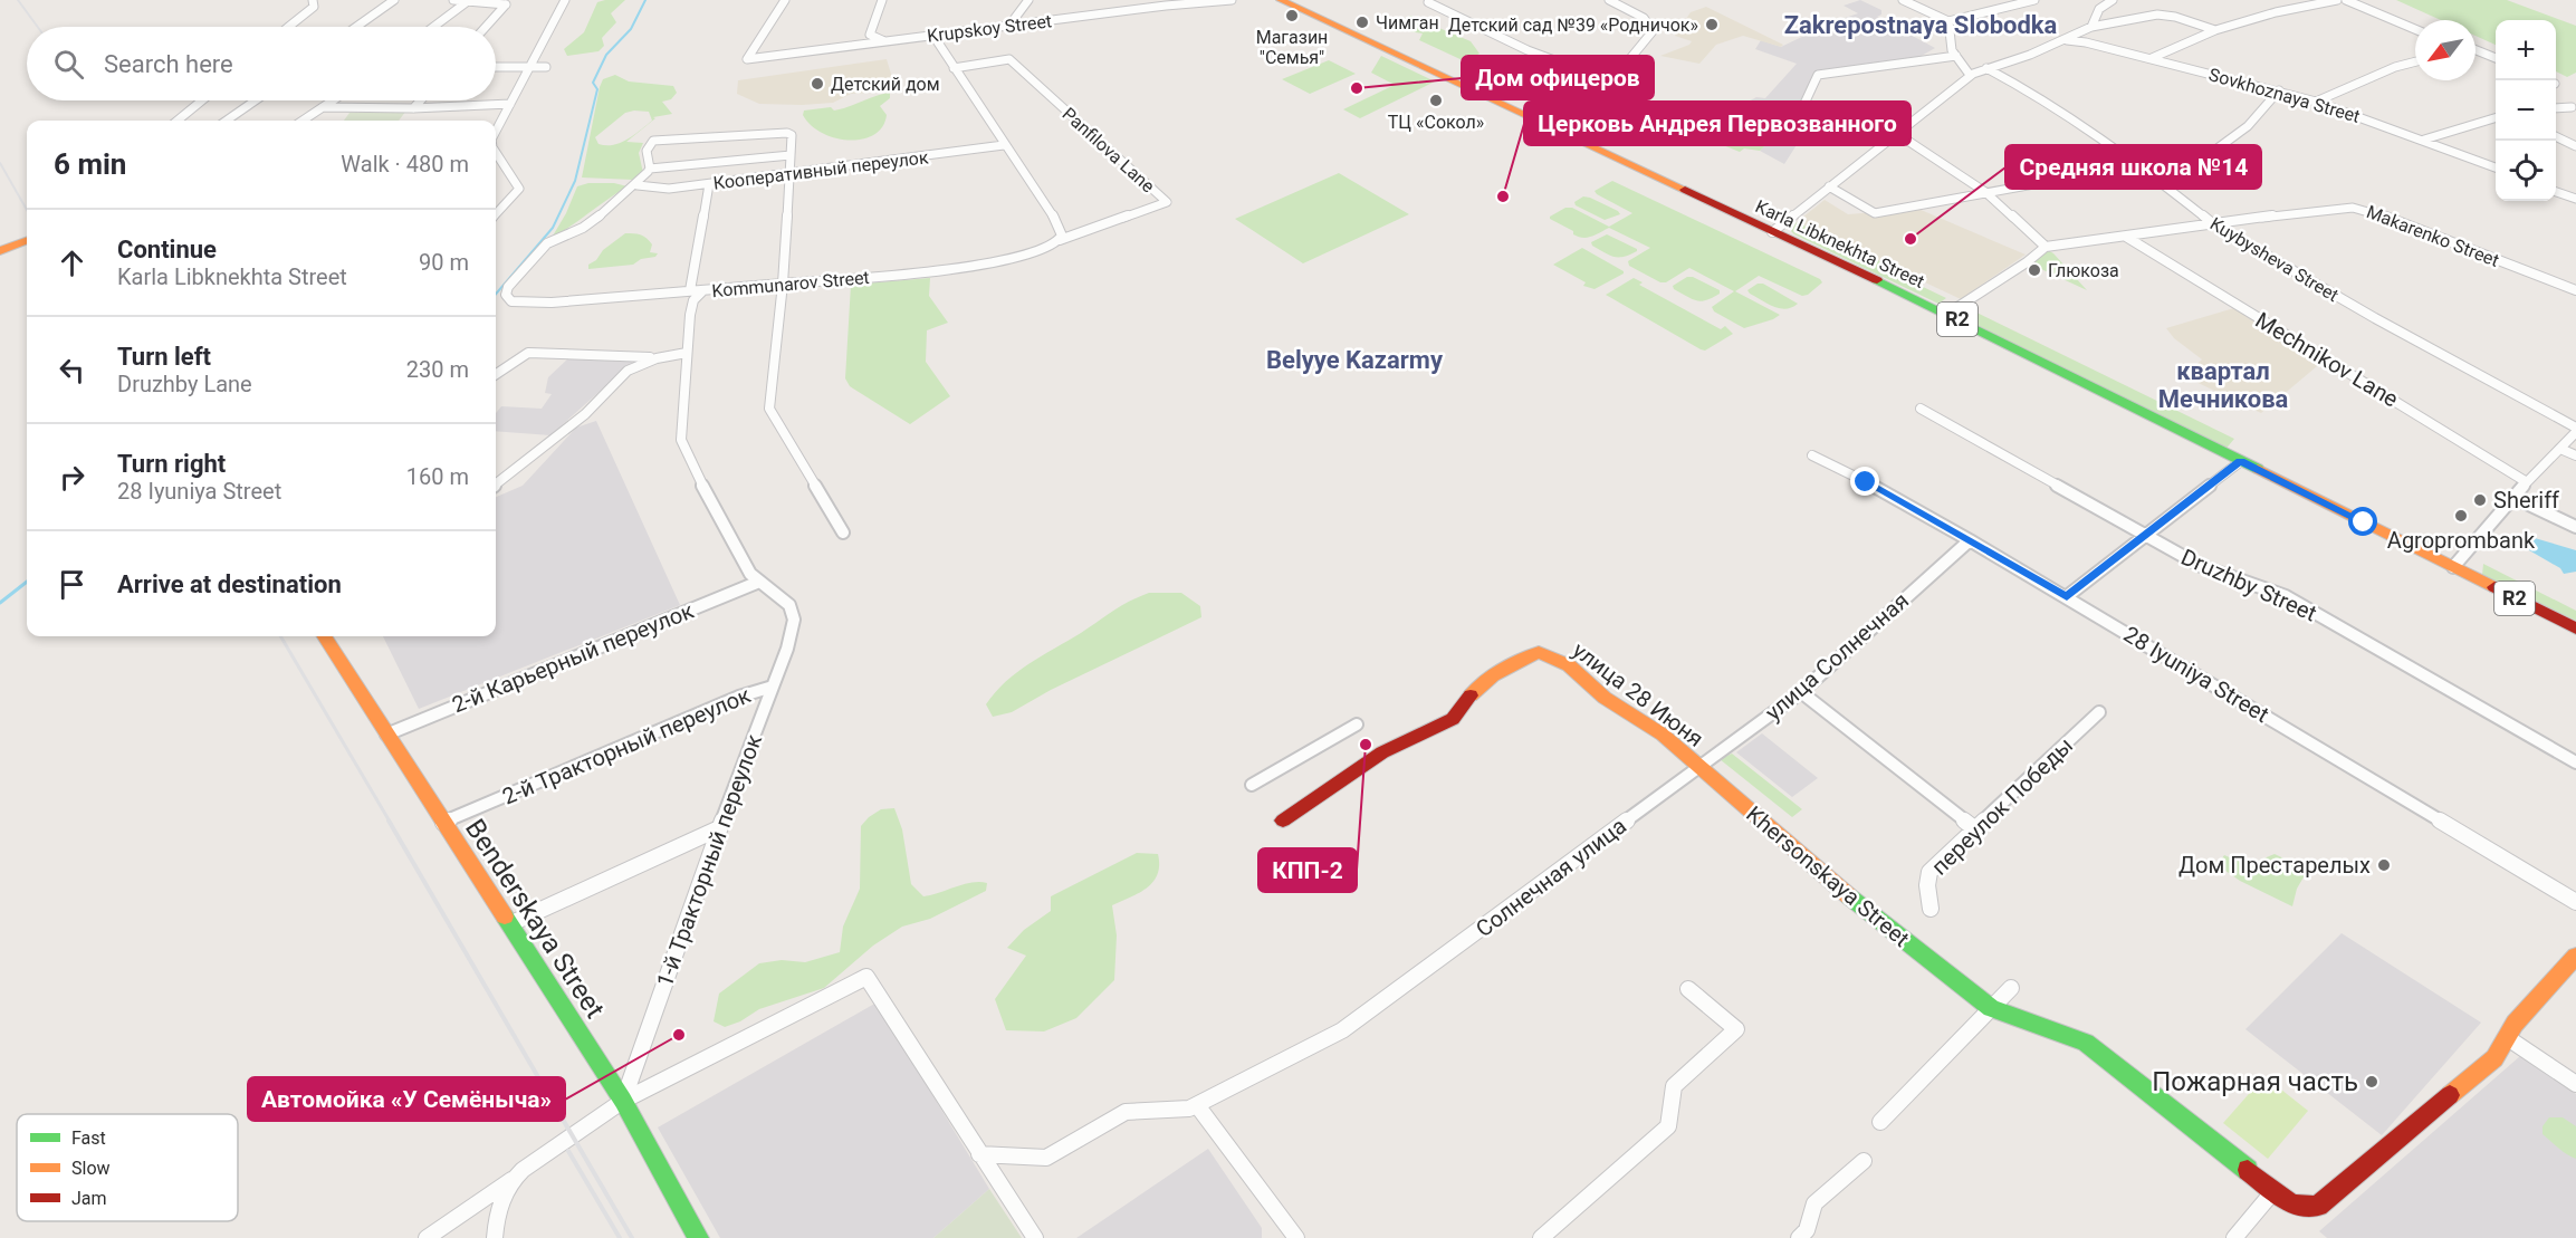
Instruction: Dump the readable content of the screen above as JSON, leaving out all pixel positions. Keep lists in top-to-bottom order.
{
  "streets": {
    "main road": [
      "Karla Libknekhta Street",
      "R2",
      "улица 28 Июня",
      "Khersonskaya Street",
      "Benderskaya Street"
    ],
    "street": [
      "Krupskoy Street",
      "Sovkhoznaya Street",
      "Panfilova Lane",
      "Кооперативный переулок",
      "Makarenko Street",
      "Kuybysheva Street",
      "Kommunarov Street",
      "Mechnikov Lane",
      "Druzhby Street",
      "улица Солнечная",
      "2-й Карьерный переулок",
      "28 Iyuniya Street",
      "2-й Тракторный переулок",
      "переулок Победы",
      "1-й Тракторный переулок",
      "Солнечная улица"
    ]
  },
  "crossings": [
    ["Panfilova Lane", "Kommunarov Street"],
    ["Кооперативный переулок", "Kommunarov Street"],
    ["Makarenko Street", "Kuybysheva Street"],
    ["Makarenko Street", "Mechnikov Lane"],
    ["улица Солнечная", "28 Iyuniya Street"],
    ["улица Солнечная", "улица 28 Июня"],
    ["улица Солнечная", "Khersonskaya Street"],
    ["улица Солнечная", "Солнечная улица"],
    ["2-й Карьерный переулок", "1-й Тракторный переулок"],
    ["2-й Карьерный переулок", "Benderskaya Street"],
    ["улица 28 Июня", "Khersonskaya Street"],
    ["улица 28 Июня", "Солнечная улица"],
    ["2-й Тракторный переулок", "1-й Тракторный переулок"],
    ["2-й Тракторный переулок", "Benderskaya Street"],
    ["1-й Тракторный переулок", "Benderskaya Street"],
    ["Khersonskaya Street", "Солнечная улица"]
  ],
  "districts": ["Zakrepostnaya Slobodka", "Belyye Kazarmy", "квартал Мечникова"],
  "places": [
    "Магазин \"Семья\"",
    "Чимган",
    "Детский сад №39 «Родничок»",
    "Детский дом",
    "Дом офицеров",
    "ТЦ «Сокол»",
    "Церковь Андрея Первозванного",
    "Средняя школа №14",
    "Глюкоза",
    "Sheriff",
    "Agroprombank",
    "КПП-2",
    "Дом Престарелых",
    "Автомойка «У Семёныча»",
    "Пожарная часть"
  ],
  "legend": ["Fast", "Slow", "Jam"],
  "north": "bottom left",
  "page": {
    "map_buttons": ["+", "−"],
    "search": "Search here",
    "heading": ["6 min", "Walk · 480 m"],
    "list": [
      ["Continue", "Karla Libknekhta Street", "90 m"],
      ["Turn left", "Druzhby Lane", "230 m"],
      ["Turn right", "28 Iyuniya Street", "160 m"],
      "Arrive at destination"
    ]
  }
}
